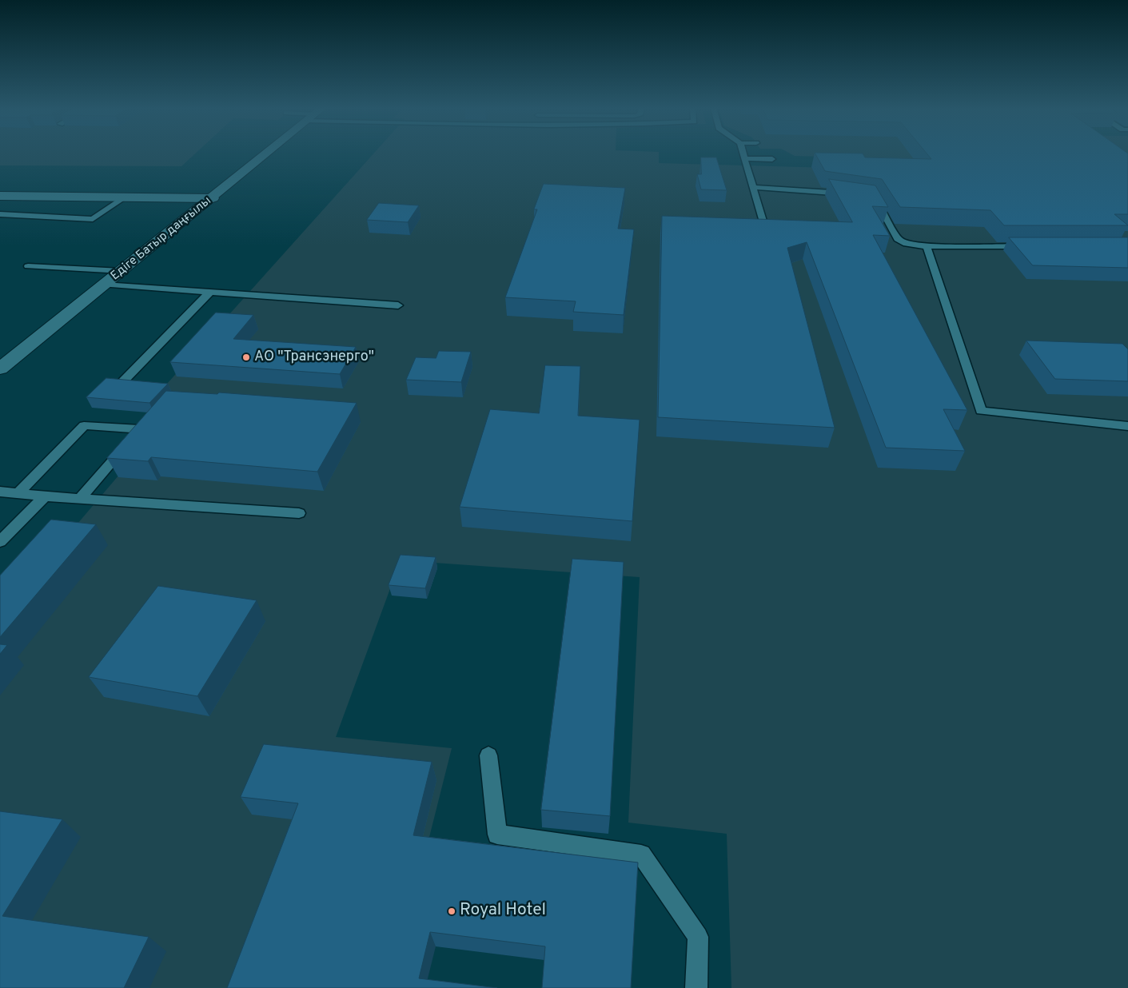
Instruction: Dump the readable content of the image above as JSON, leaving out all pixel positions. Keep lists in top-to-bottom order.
{
  "streets": {
    "main road": ["Едіге Батыр даңғылы"]
  },
  "places": ["АО \"Трансэнерго\"", "Royal Hotel"]
}
